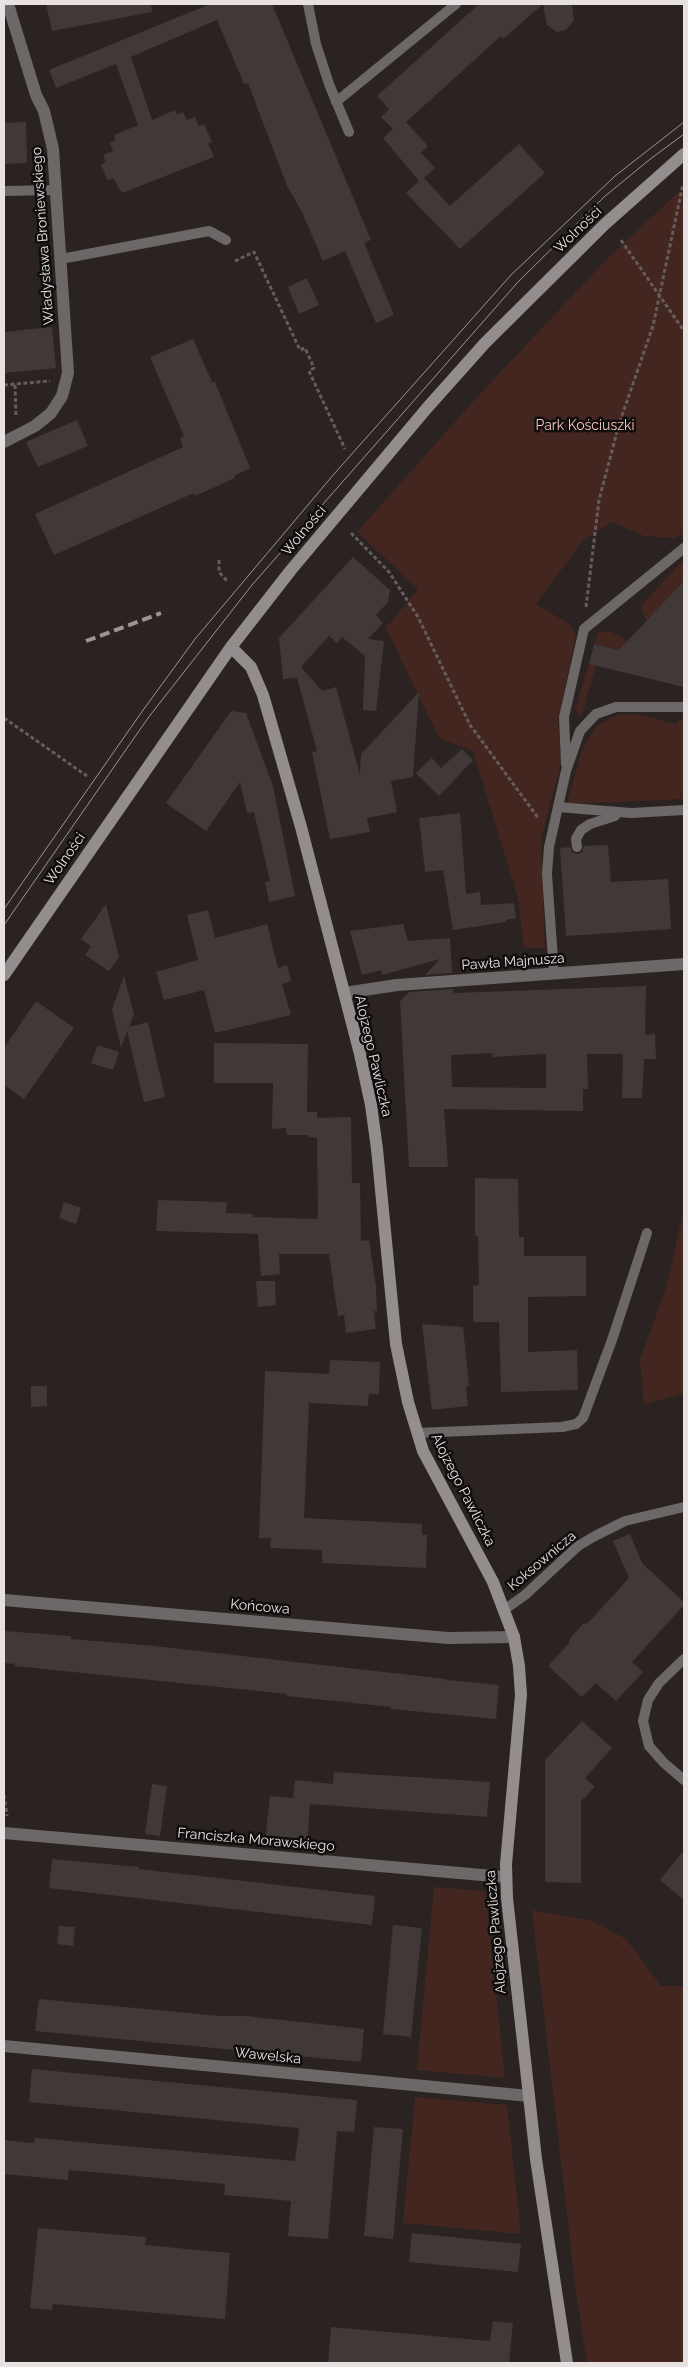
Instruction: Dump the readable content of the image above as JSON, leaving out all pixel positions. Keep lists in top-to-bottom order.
{
  "streets": {
    "street": [
      "Wolności",
      "Władysława Broniewskiego",
      "Pawła Majnusza",
      "Alojzego Pawliczka",
      "Końcowa",
      "Franciszka Morawskiego",
      "Wawelska"
    ],
    "lane": ["Koksownicza"]
  },
  "crossings": [
    ["Wolności", "Alojzego Pawliczka"],
    ["Pawła Majnusza", "Alojzego Pawliczka"],
    ["Alojzego Pawliczka", "Koksownicza"],
    ["Alojzego Pawliczka", "Końcowa"],
    ["Alojzego Pawliczka", "Franciszka Morawskiego"],
    ["Alojzego Pawliczka", "Wawelska"]
  ],
  "parks": ["Park Kościuszki"]
}
